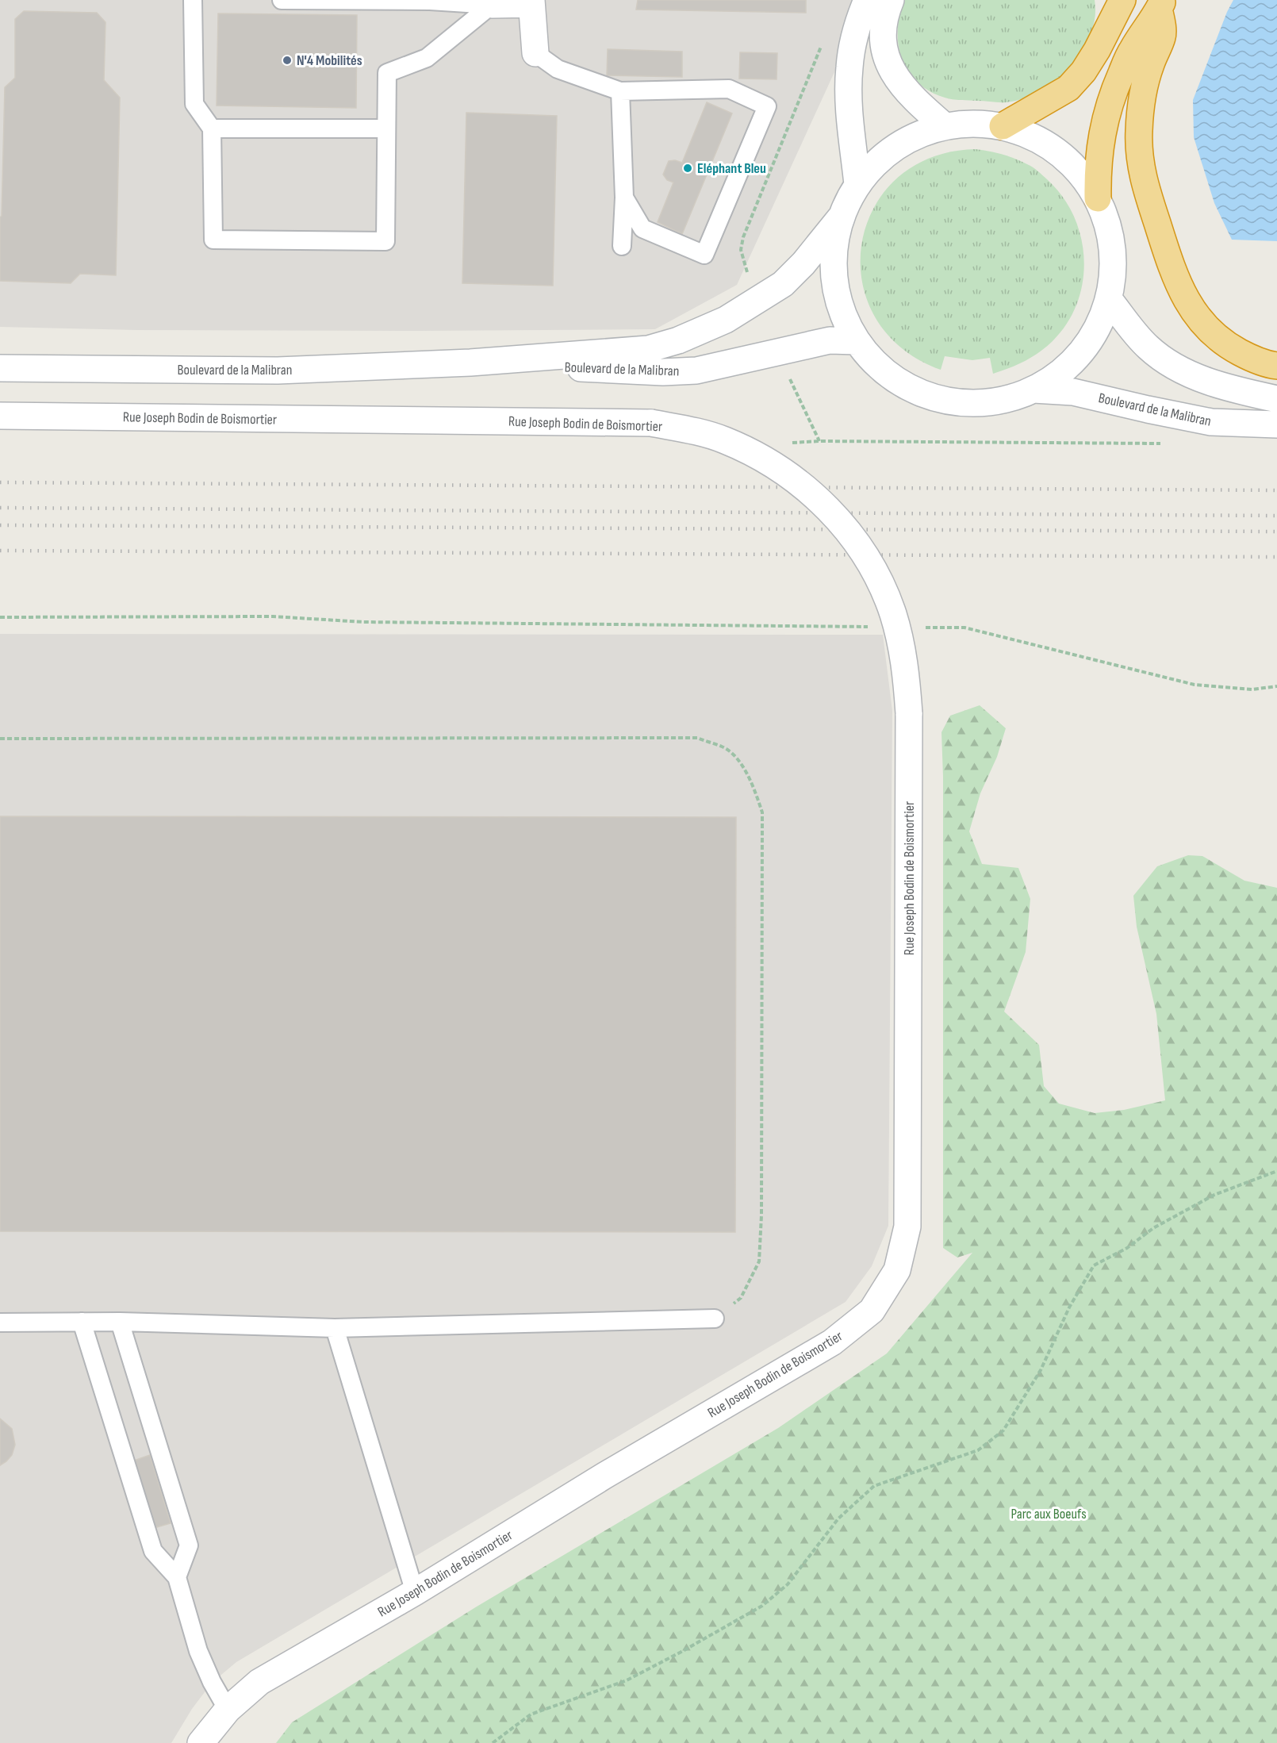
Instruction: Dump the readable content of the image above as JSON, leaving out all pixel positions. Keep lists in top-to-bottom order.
{
  "streets": {
    "street": ["Boulevard de la Malibran", "Rue Joseph Bodin de Boismortier"]
  },
  "parks": ["Parc aux Boeufs"],
  "places": ["N'4 Mobilités", "Eléphant Bleu"]
}
